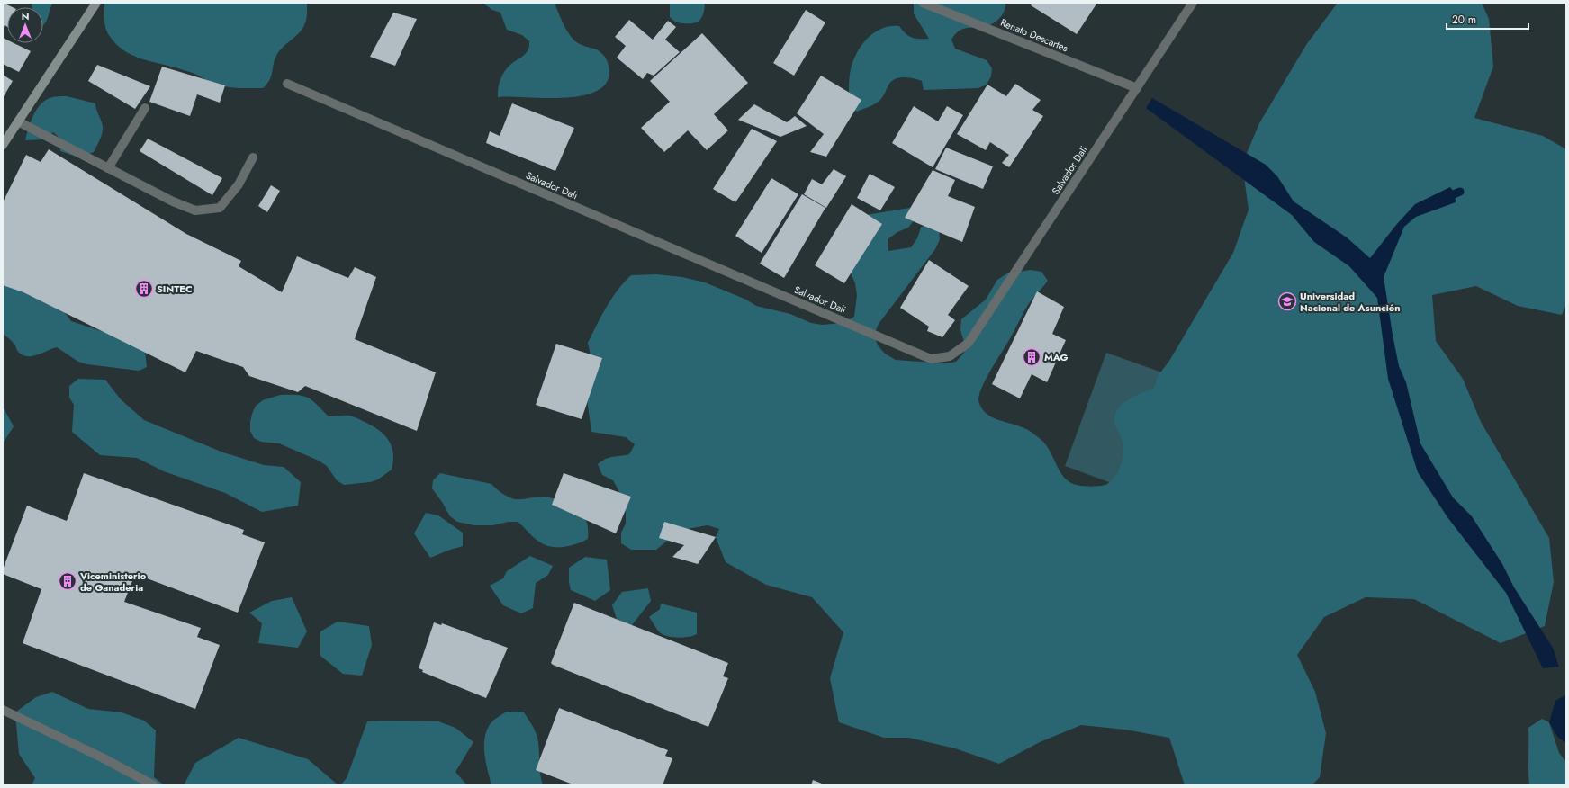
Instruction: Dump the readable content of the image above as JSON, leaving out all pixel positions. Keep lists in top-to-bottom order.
{
  "streets": {
    "street": ["Renato Descartes", "Salvador Dali"]
  },
  "crossings": [
    ["Renato Descartes", "Salvador Dali"]
  ],
  "places": {
    "building": ["SINTEC", "MAG", "Viceministerio de Ganaderia"],
    "school or university": ["Universidad Nacional de Asunción"]
  },
  "scale_bar": "20 m",
  "north": "top"
}
